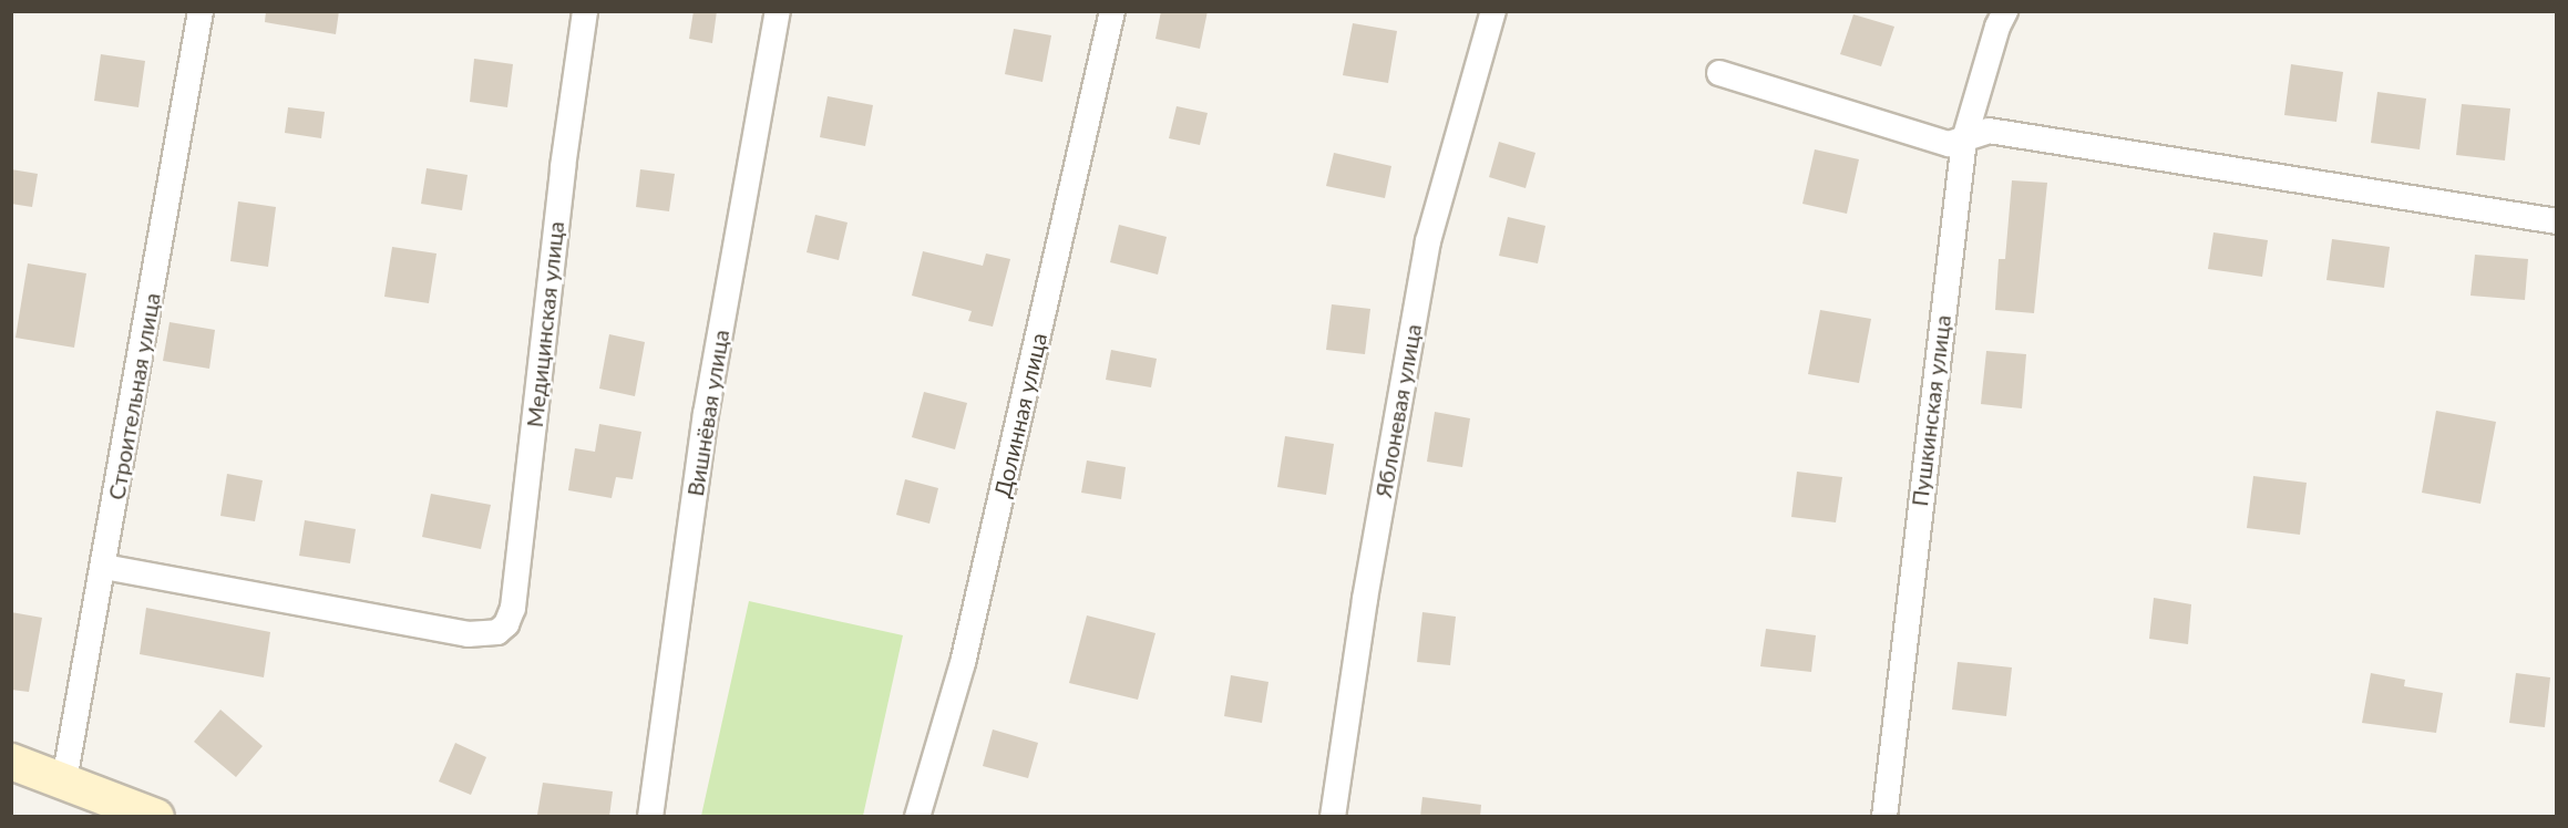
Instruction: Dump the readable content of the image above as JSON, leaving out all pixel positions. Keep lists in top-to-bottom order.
{
  "streets": {
    "street": [
      "Медицинская улица",
      "Строительная улица",
      "Яблоневая улица",
      "Пушкинская улица",
      "Вишнёвая улица",
      "Долинная улица"
    ]
  },
  "crossings": [
    ["Медицинская улица", "Строительная улица"]
  ]
}
